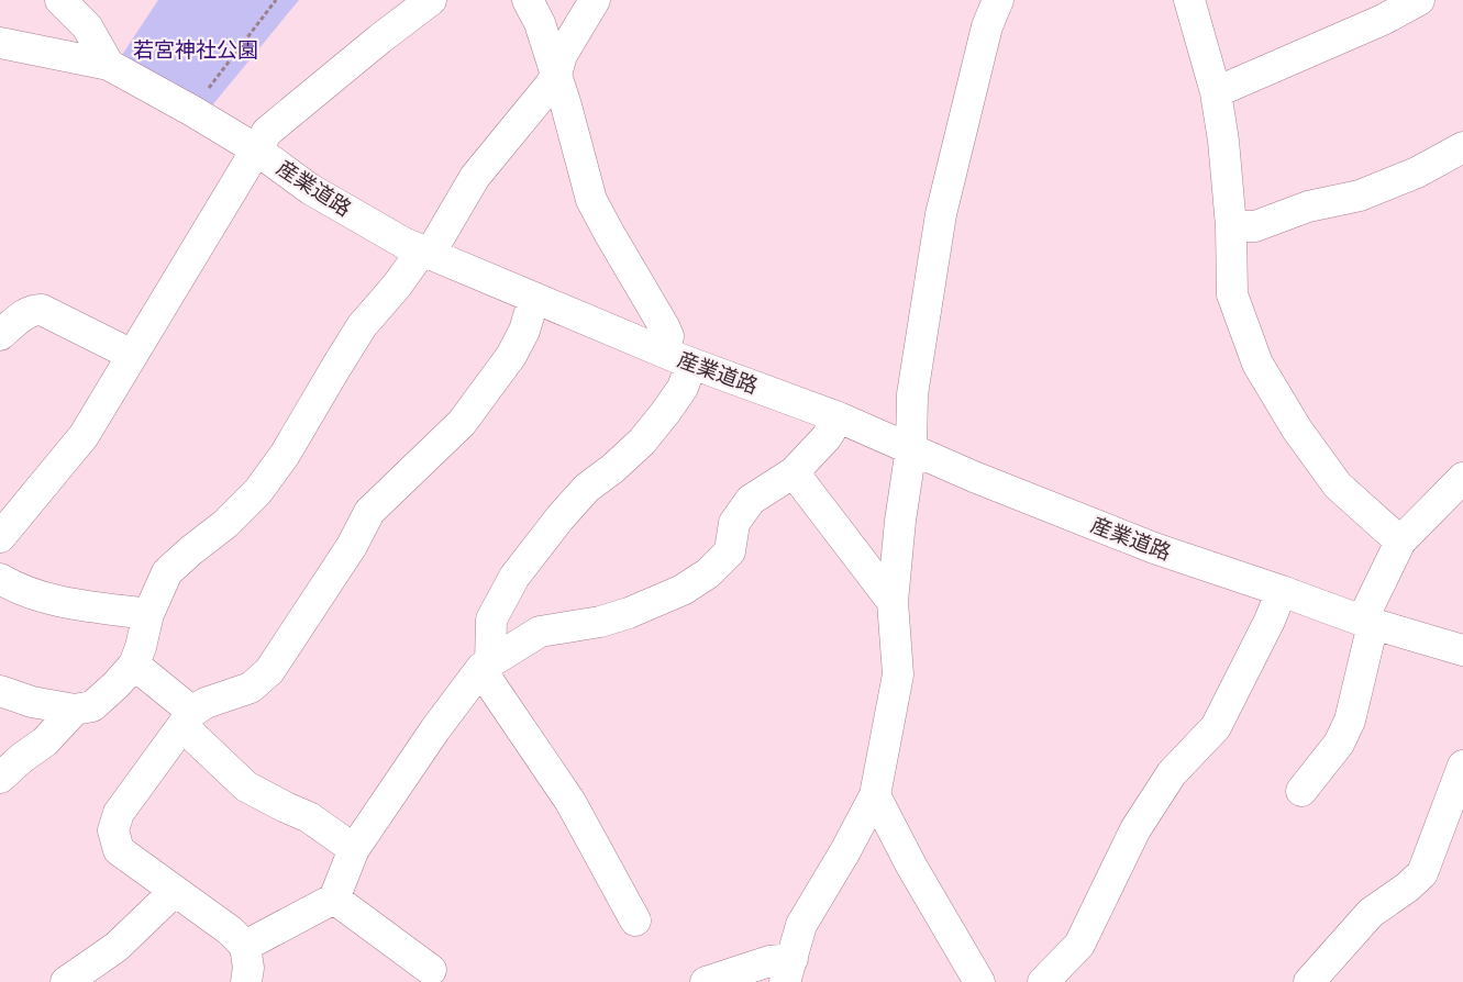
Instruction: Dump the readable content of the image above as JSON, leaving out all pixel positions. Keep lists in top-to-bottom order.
{
  "streets": {
    "street": ["産業道路"]
  },
  "parks": ["若宮神社公園"]
}
